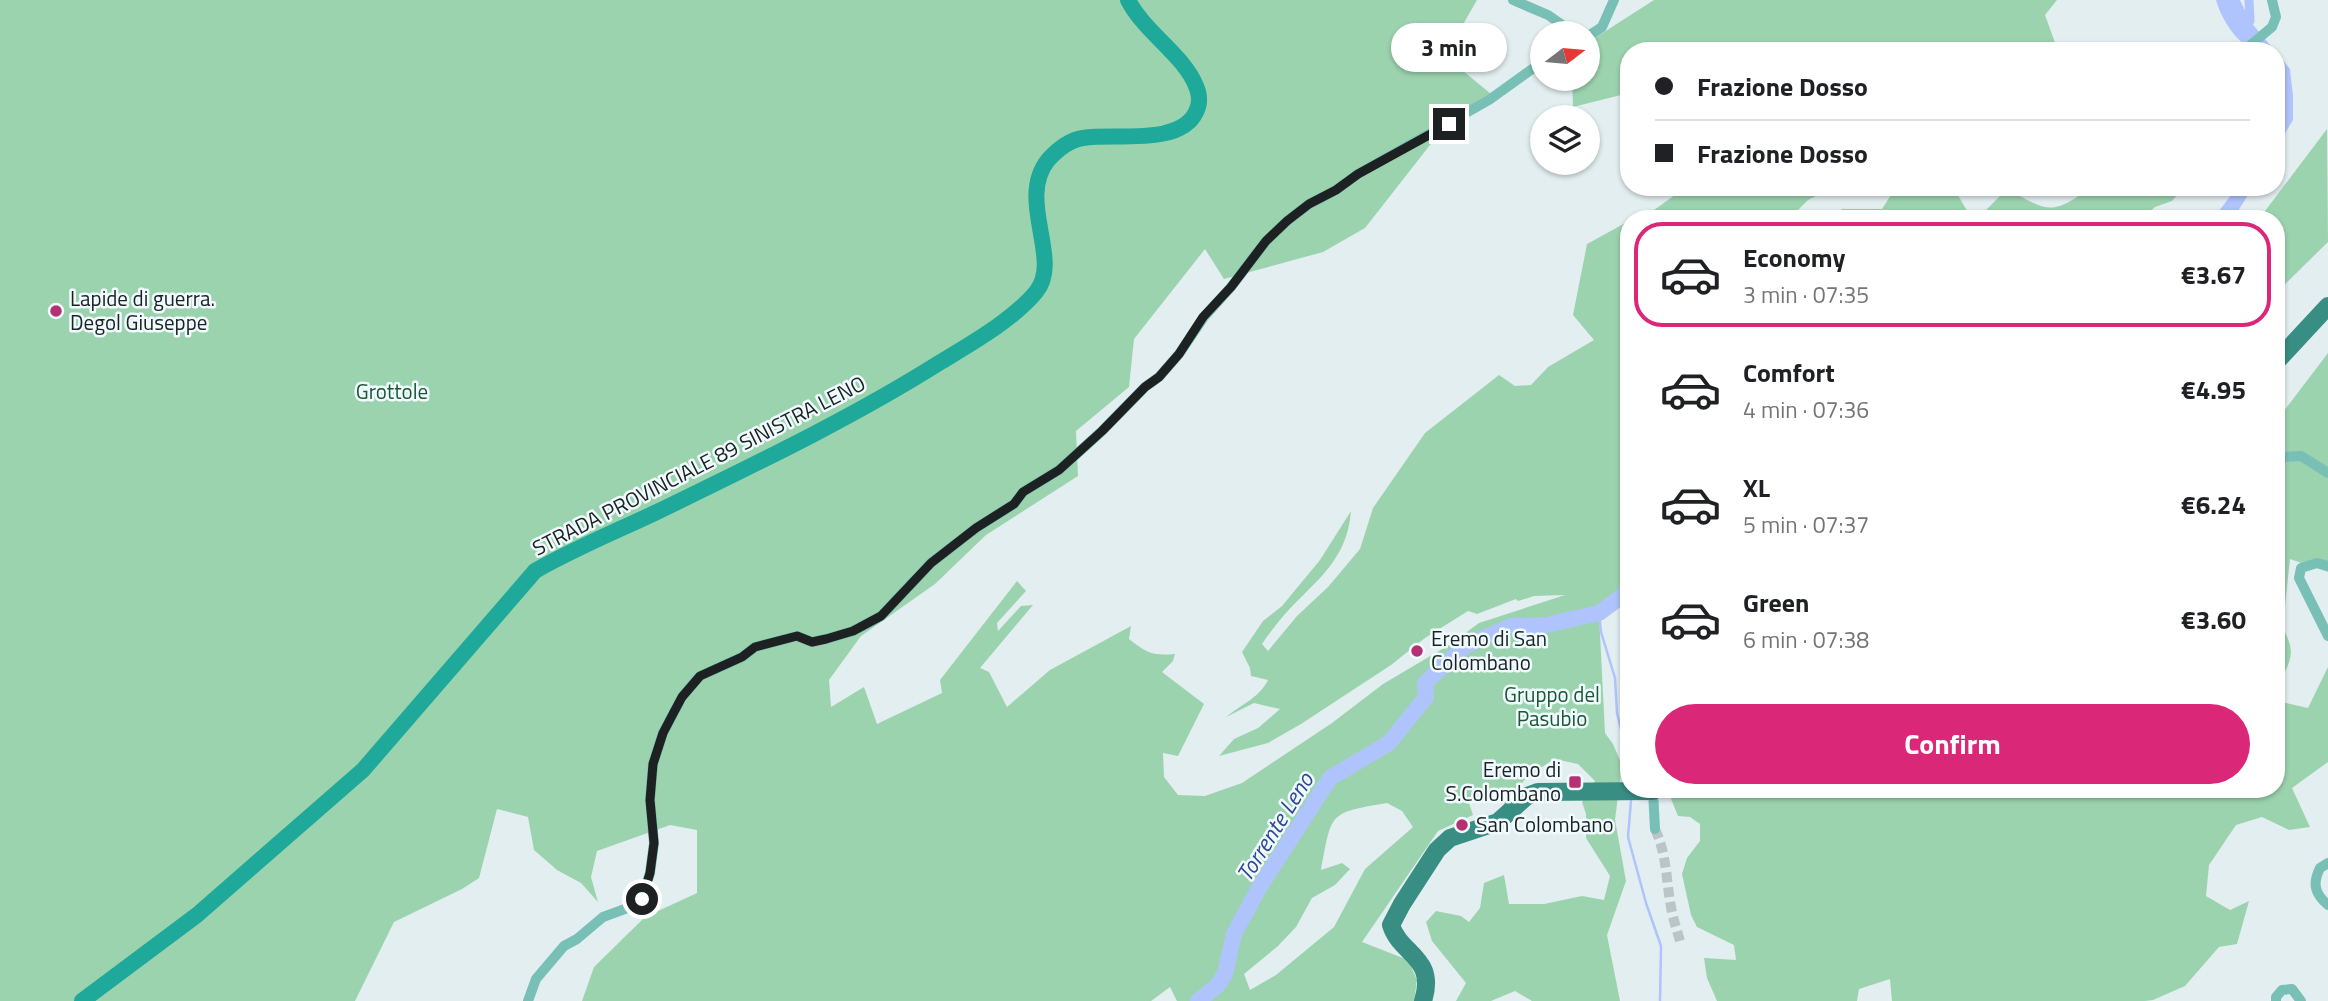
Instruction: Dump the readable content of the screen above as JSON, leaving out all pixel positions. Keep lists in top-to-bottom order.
{
  "streets": {
    "street": ["STRADA PROVINCIALE 89 SINISTRA LENO"]
  },
  "water": ["Torrente Leno"],
  "parks": ["Grottole", "Gruppo del Pasubio"],
  "places": {
    "other": ["Lapide di guerra. Degol Giuseppe", "Eremo di San Colombano", "San Colombano"],
    "transit": ["Eremo di S.Colombano"]
  },
  "north": "right",
  "page": {
    "bubble": "3 min",
    "banner": ["Frazione Dosso", "Frazione Dosso"],
    "list": [
      {
        "name": "Economy",
        "note": "3 min · 07:35",
        "value": "€3.67"
      },
      {
        "name": "Comfort",
        "note": "4 min · 07:36",
        "value": "€4.95"
      },
      {
        "name": "XL",
        "note": "5 min · 07:37",
        "value": "€6.24"
      },
      {
        "name": "Green",
        "note": "6 min · 07:38",
        "value": "€3.60"
      }
    ],
    "buttons": "Confirm"
  }
}
